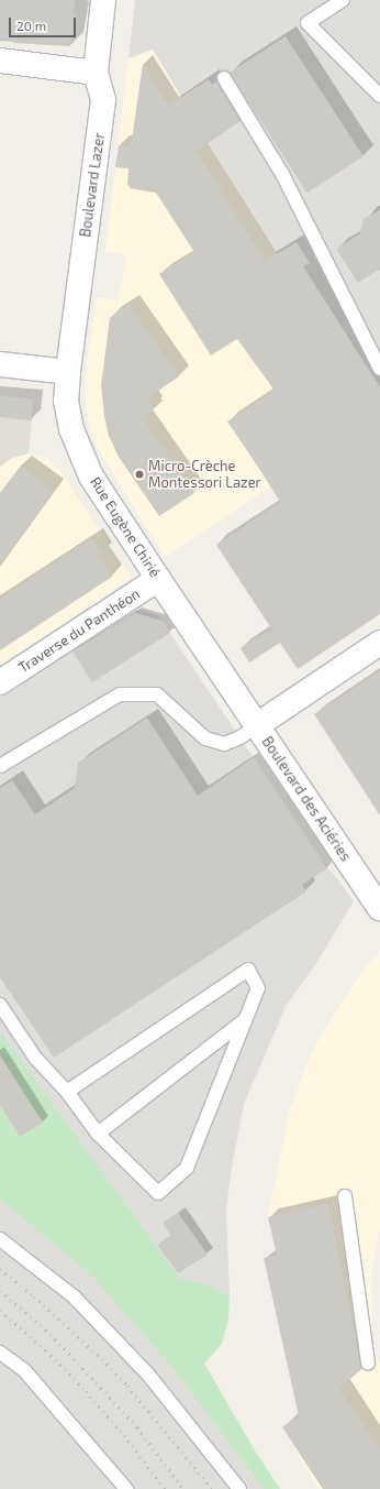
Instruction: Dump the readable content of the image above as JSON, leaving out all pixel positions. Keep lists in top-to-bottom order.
{
  "streets": {
    "street": [
      "Boulevard Lazer",
      "Rue Eugène Chirié",
      "Traverse du Panthéon",
      "Boulevard des Aciéries"
    ]
  },
  "crossings": [
    ["Boulevard Lazer", "Rue Eugène Chirié"],
    ["Rue Eugène Chirié", "Traverse du Panthéon"],
    ["Rue Eugène Chirié", "Boulevard des Aciéries"]
  ],
  "places": ["Micro-Crèche Montessori Lazer"],
  "scale_bar": "20 m"
}
